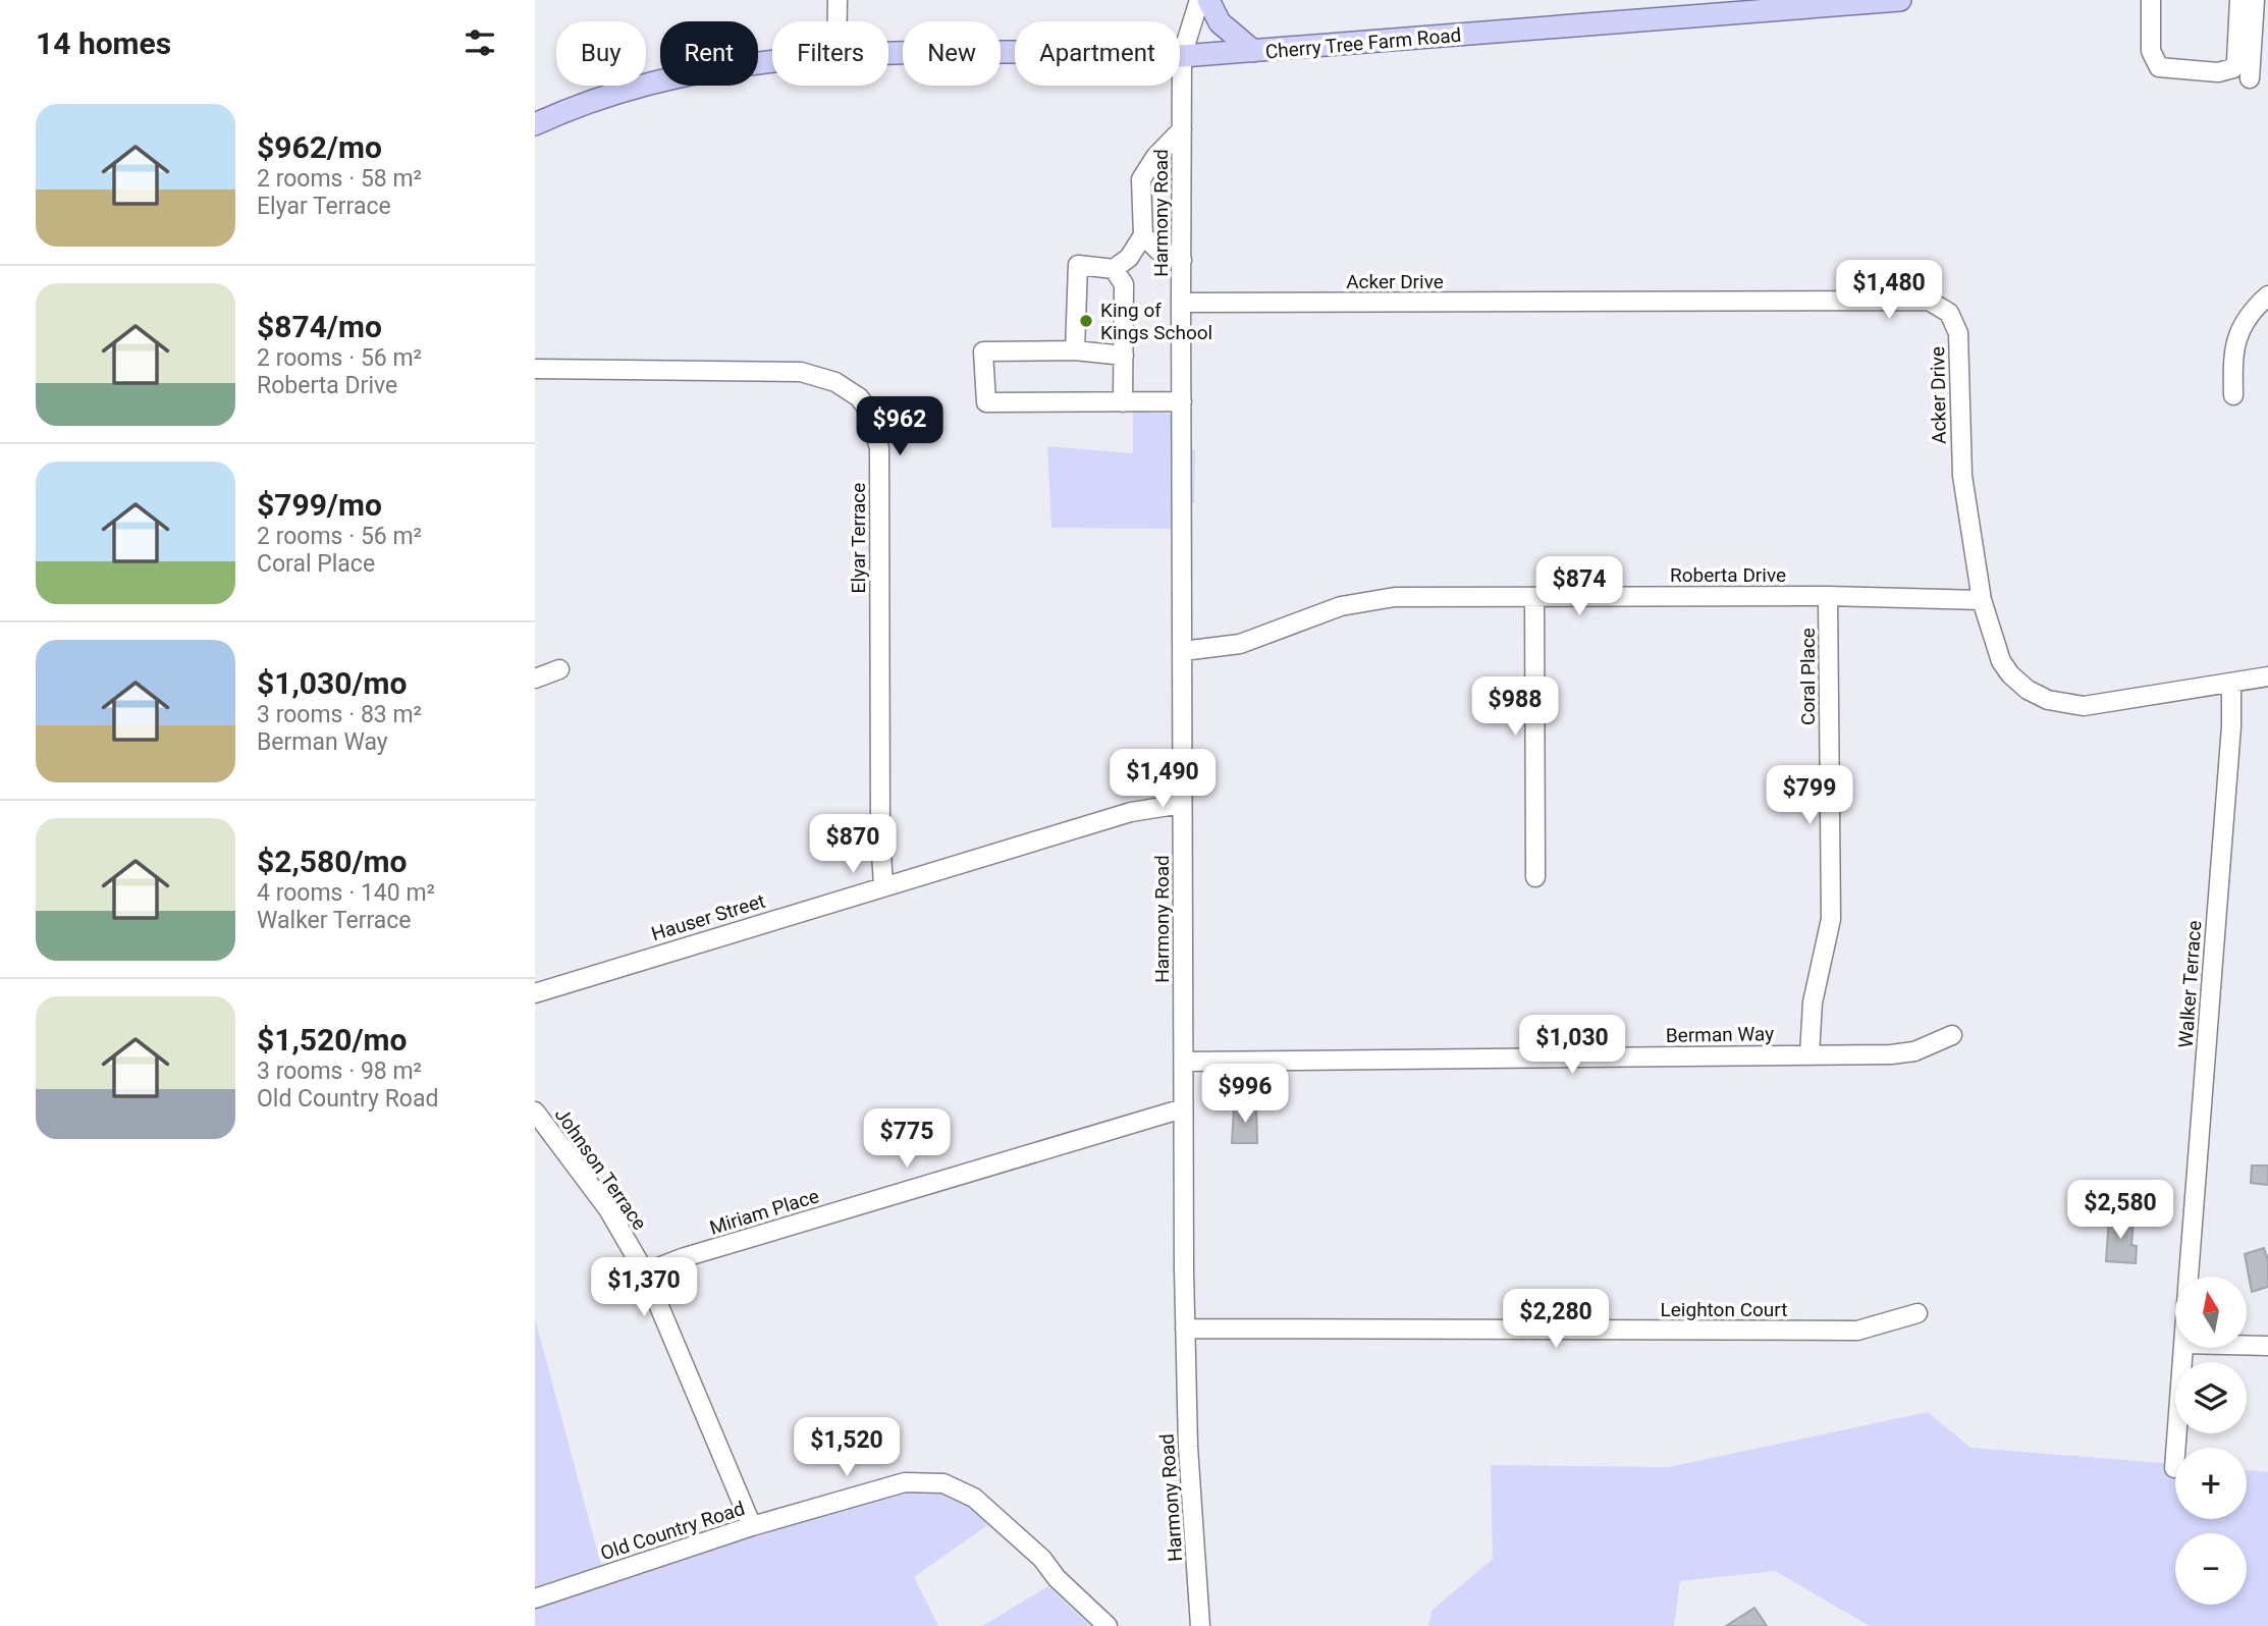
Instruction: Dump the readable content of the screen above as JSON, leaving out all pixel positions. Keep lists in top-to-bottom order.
{
  "streets": {
    "main road": ["Cherry Tree Farm Road"],
    "street": [
      "Harmony Road",
      "Acker Drive",
      "Elyar Terrace",
      "Roberta Drive",
      "Coral Place",
      "Hauser Street",
      "Walker Terrace",
      "Berman Way",
      "Johnson Terrace",
      "Miriam Place",
      "Leighton Court",
      "Old Country Road"
    ]
  },
  "crossings": [
    ["Cherry Tree Farm Road", "Harmony Road"],
    ["Harmony Road", "Acker Drive"],
    ["Harmony Road", "Roberta Drive"],
    ["Harmony Road", "Hauser Street"],
    ["Harmony Road", "Berman Way"],
    ["Harmony Road", "Miriam Place"],
    ["Harmony Road", "Leighton Court"],
    ["Acker Drive", "Roberta Drive"],
    ["Acker Drive", "Walker Terrace"],
    ["Elyar Terrace", "Hauser Street"],
    ["Roberta Drive", "Coral Place"],
    ["Coral Place", "Berman Way"],
    ["Johnson Terrace", "Miriam Place"],
    ["Johnson Terrace", "Old Country Road"]
  ],
  "places": ["King of Kings School"],
  "north": "top",
  "page": {
    "heading": "14 homes",
    "chip": [
      "Buy",
      "Rent",
      "Filters",
      "New",
      "Apartment"
    ],
    "list": [
      {
        "name": "$962/mo",
        "note": "2 rooms · 58 m² · Elyar Terrace"
      },
      {
        "name": "$874/mo",
        "note": "2 rooms · 56 m² · Roberta Drive"
      },
      {
        "name": "$799/mo",
        "note": "2 rooms · 56 m² · Coral Place"
      },
      {
        "name": "$1,030/mo",
        "note": "3 rooms · 83 m² · Berman Way"
      },
      {
        "name": "$2,580/mo",
        "note": "4 rooms · 140 m² · Walker Terrace"
      },
      {
        "name": "$1,520/mo",
        "note": "3 rooms · 98 m² · Old Country Road"
      }
    ],
    "price": [
      "$1,480",
      "$962",
      "$874",
      "$988",
      "$1,490",
      "$799",
      "$870",
      "$1,030",
      "$996",
      "$775",
      "$2,580",
      "$1,370",
      "$2,280",
      "$1,520"
    ],
    "map_buttons": ["+", "−"]
  }
}
